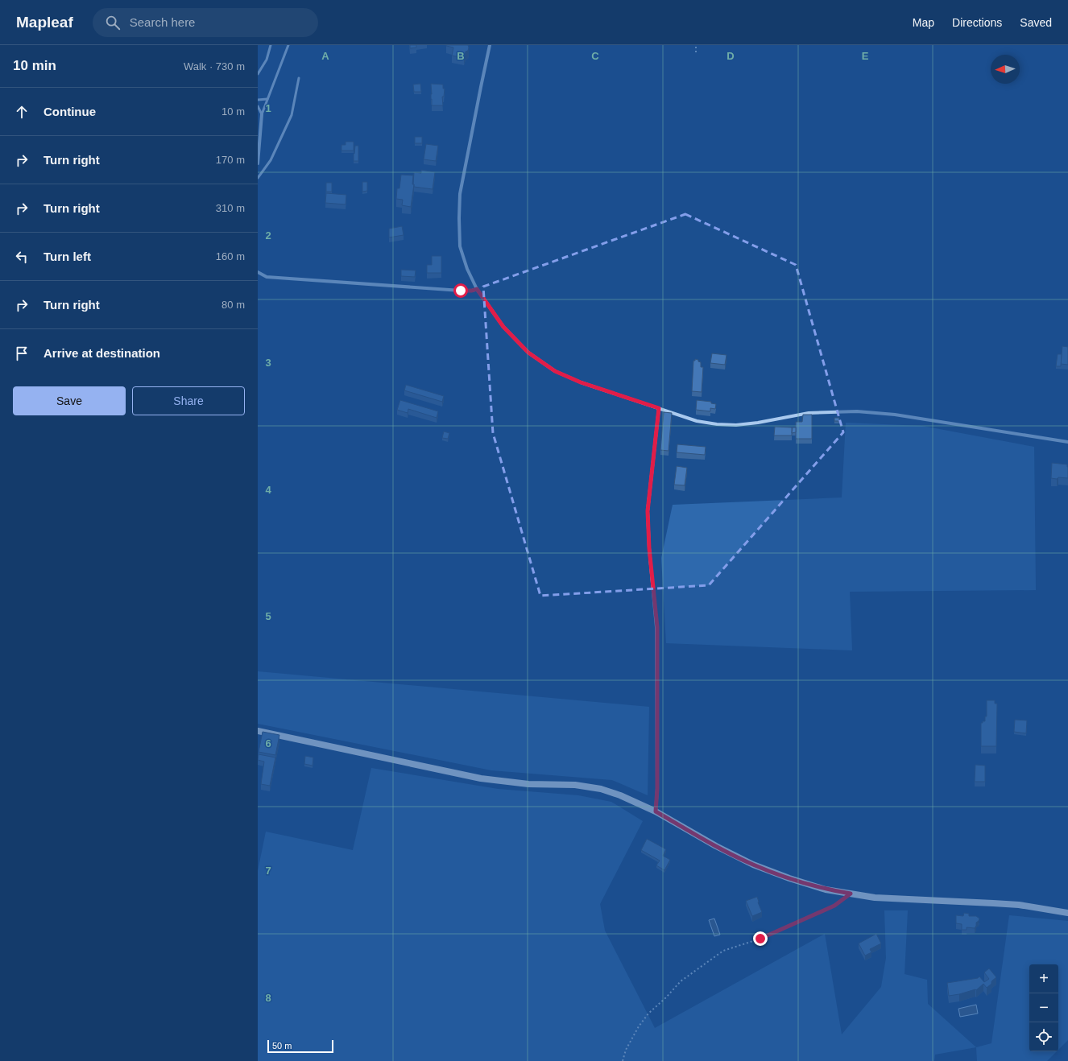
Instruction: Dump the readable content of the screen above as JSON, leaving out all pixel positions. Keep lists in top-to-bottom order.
{
  "scale_bar": "50 m",
  "north": "left",
  "page": {
    "header": "Mapleaf",
    "search": "Search here",
    "nav": ["Map", "Directions", "Saved"],
    "heading": ["10 min", "Walk · 730 m"],
    "list": [
      ["Continue", "10 m"],
      ["Turn right", "170 m"],
      ["Turn right", "310 m"],
      ["Turn left", "160 m"],
      ["Turn right", "80 m"],
      "Arrive at destination"
    ],
    "buttons": ["Save", "Share"],
    "map_buttons": ["+", "−"],
    "scale": "50 m"
  },
  "grid": {
    "columns": [
      "A",
      "B",
      "C",
      "D",
      "E"
    ],
    "rows": [
      "1",
      "2",
      "3",
      "4",
      "5",
      "6",
      "7",
      "8"
    ]
  }
}
